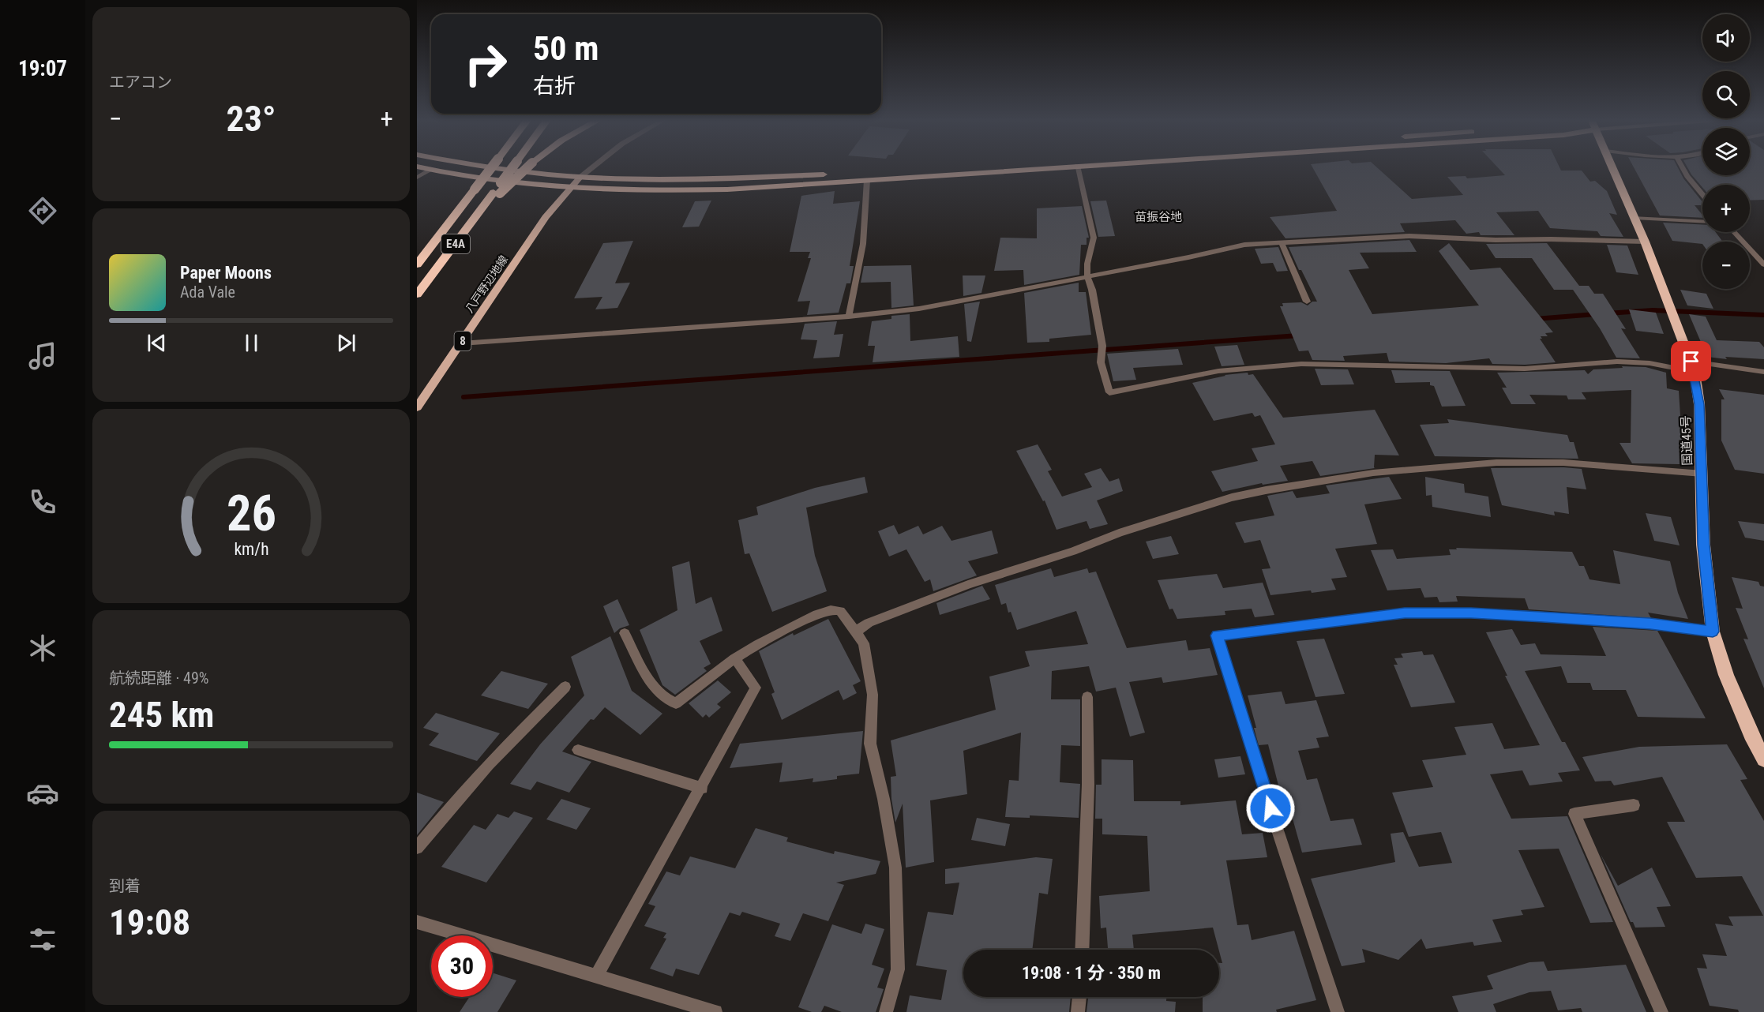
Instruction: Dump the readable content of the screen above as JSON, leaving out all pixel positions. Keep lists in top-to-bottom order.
{
  "streets": {
    "highway": ["E4A", "国道45号"],
    "main road": ["八戸野辺地線", "8"]
  },
  "districts": ["苗振谷地"],
  "page": {
    "tabs": "19:07",
    "tile": [
      "エアコン",
      ["航続距離 · 49%", "245 km"],
      ["到着", "19:08"]
    ],
    "map_buttons": ["+", "−"],
    "turn": ["50 m", "右折"],
    "heat": ["−", "23°", "+"],
    "song": ["Paper Moons", "Ada Vale"],
    "limit": "30",
    "trip": "19:08 · 1 分 · 350 m",
    "gauge": ["26", "km/h"]
  }
}
